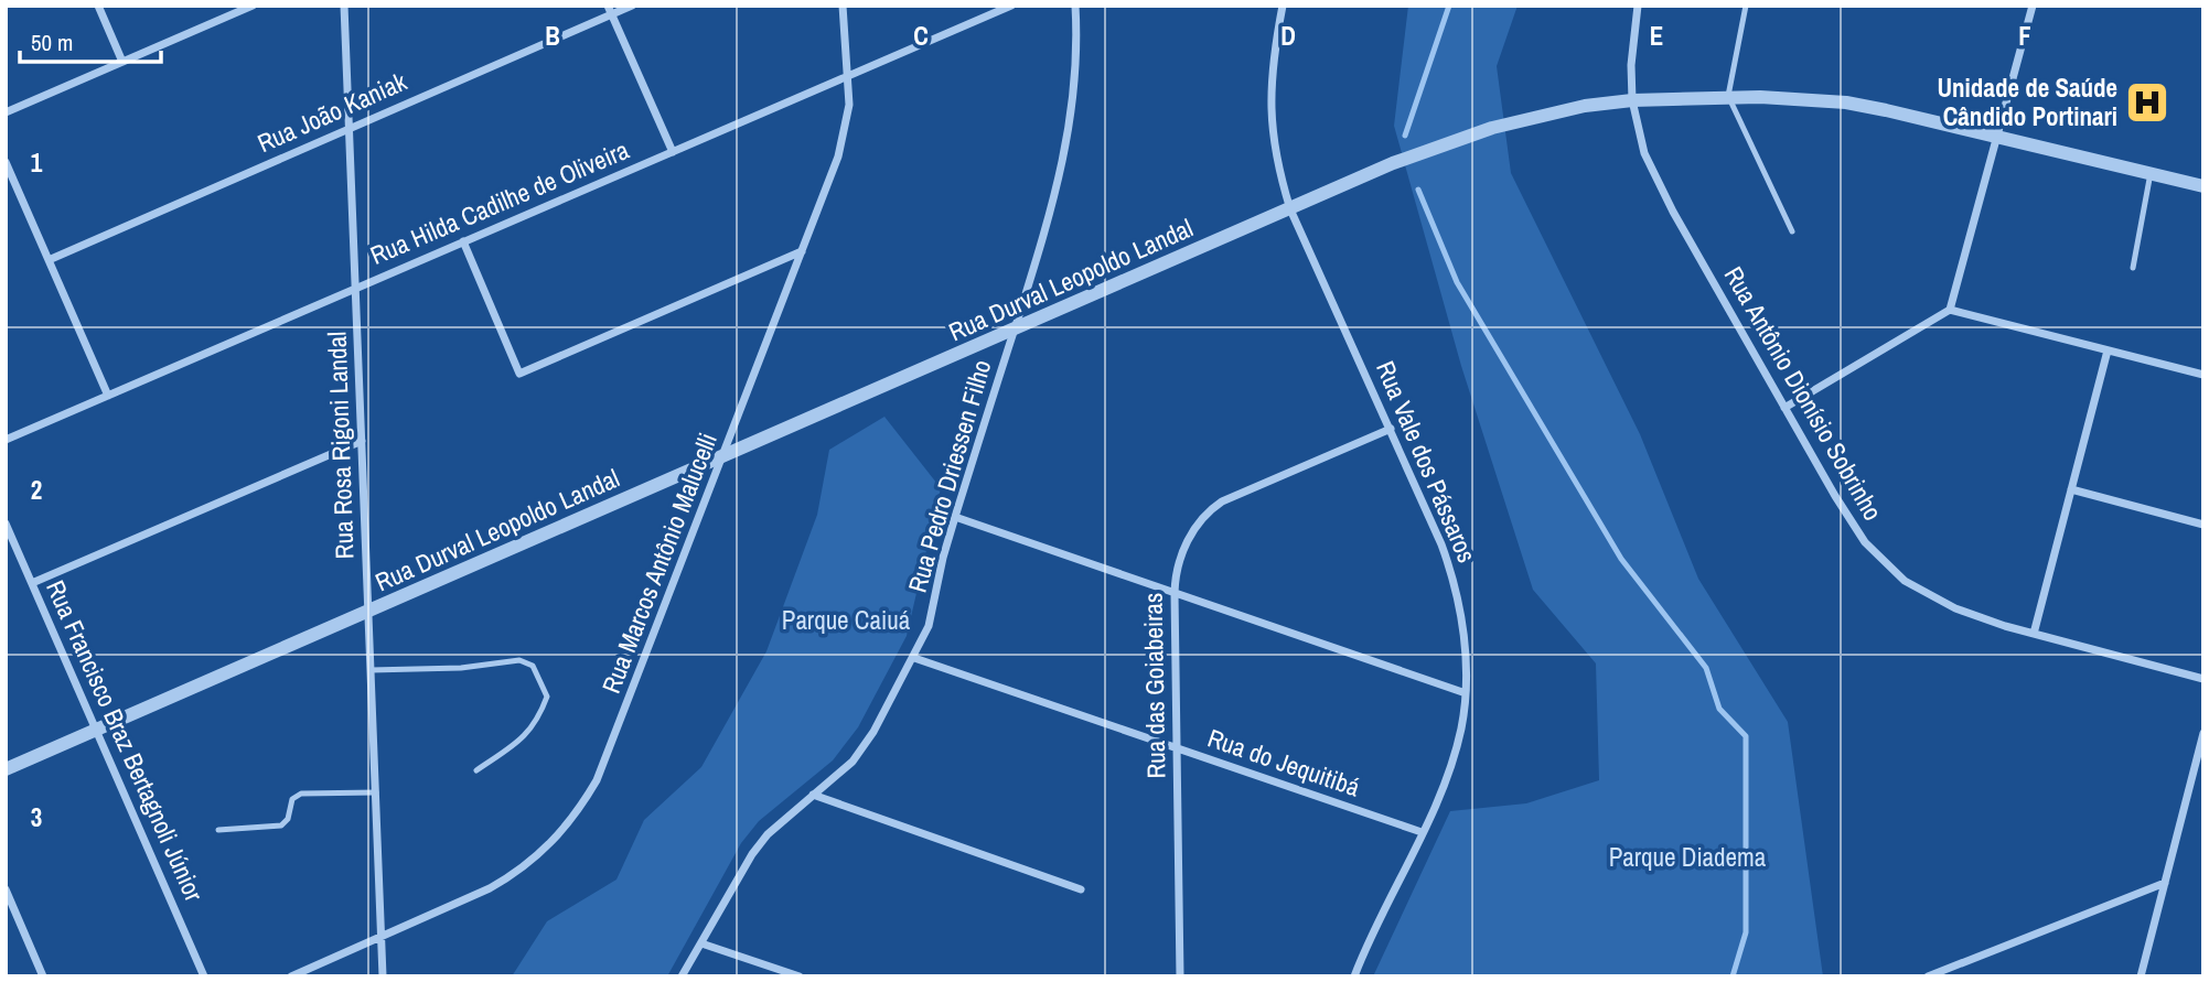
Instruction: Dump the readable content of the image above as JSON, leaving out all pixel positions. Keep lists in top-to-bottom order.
{
  "streets": {
    "street": [
      "Rua João Kaniak",
      "Rua Hilda Cadilhe de Oliveira",
      "Rua Durval Leopoldo Landal",
      "Rua Antônio Dionísio Sobrinho",
      "Rua Rosa Rigoni Landal",
      "Rua Vale dos Pássaros",
      "Rua Pedro Driessen Filho",
      "Rua Marcos Antônio Malucelli",
      "Rua das Goiabeiras",
      "Rua Francisco Braz Bertagnoli Júnior",
      "Rua do Jequitibá"
    ]
  },
  "crossings": [
    ["Rua João Kaniak", "Rua Rosa Rigoni Landal"],
    ["Rua Hilda Cadilhe de Oliveira", "Rua Rosa Rigoni Landal"],
    ["Rua Hilda Cadilhe de Oliveira", "Rua Marcos Antônio Malucelli"],
    ["Rua Durval Leopoldo Landal", "Rua Antônio Dionísio Sobrinho"],
    ["Rua Durval Leopoldo Landal", "Rua Rosa Rigoni Landal"],
    ["Rua Durval Leopoldo Landal", "Rua Vale dos Pássaros"],
    ["Rua Durval Leopoldo Landal", "Rua Pedro Driessen Filho"],
    ["Rua Durval Leopoldo Landal", "Rua Marcos Antônio Malucelli"],
    ["Rua Durval Leopoldo Landal", "Rua Francisco Braz Bertagnoli Júnior"],
    ["Rua Rosa Rigoni Landal", "Rua Marcos Antônio Malucelli"],
    ["Rua Vale dos Pássaros", "Rua das Goiabeiras"],
    ["Rua Vale dos Pássaros", "Rua do Jequitibá"],
    ["Rua Pedro Driessen Filho", "Rua do Jequitibá"],
    ["Rua das Goiabeiras", "Rua do Jequitibá"]
  ],
  "parks": ["Parque Caiuá", "Parque Diadema"],
  "places": {
    "hospital": ["Unidade de Saúde Cândido Portinari"]
  },
  "scale_bar": "50 m",
  "grid": {
    "columns": [
      "B",
      "C",
      "D",
      "E",
      "F"
    ],
    "rows": ["1", "2", "3"]
  }
}
